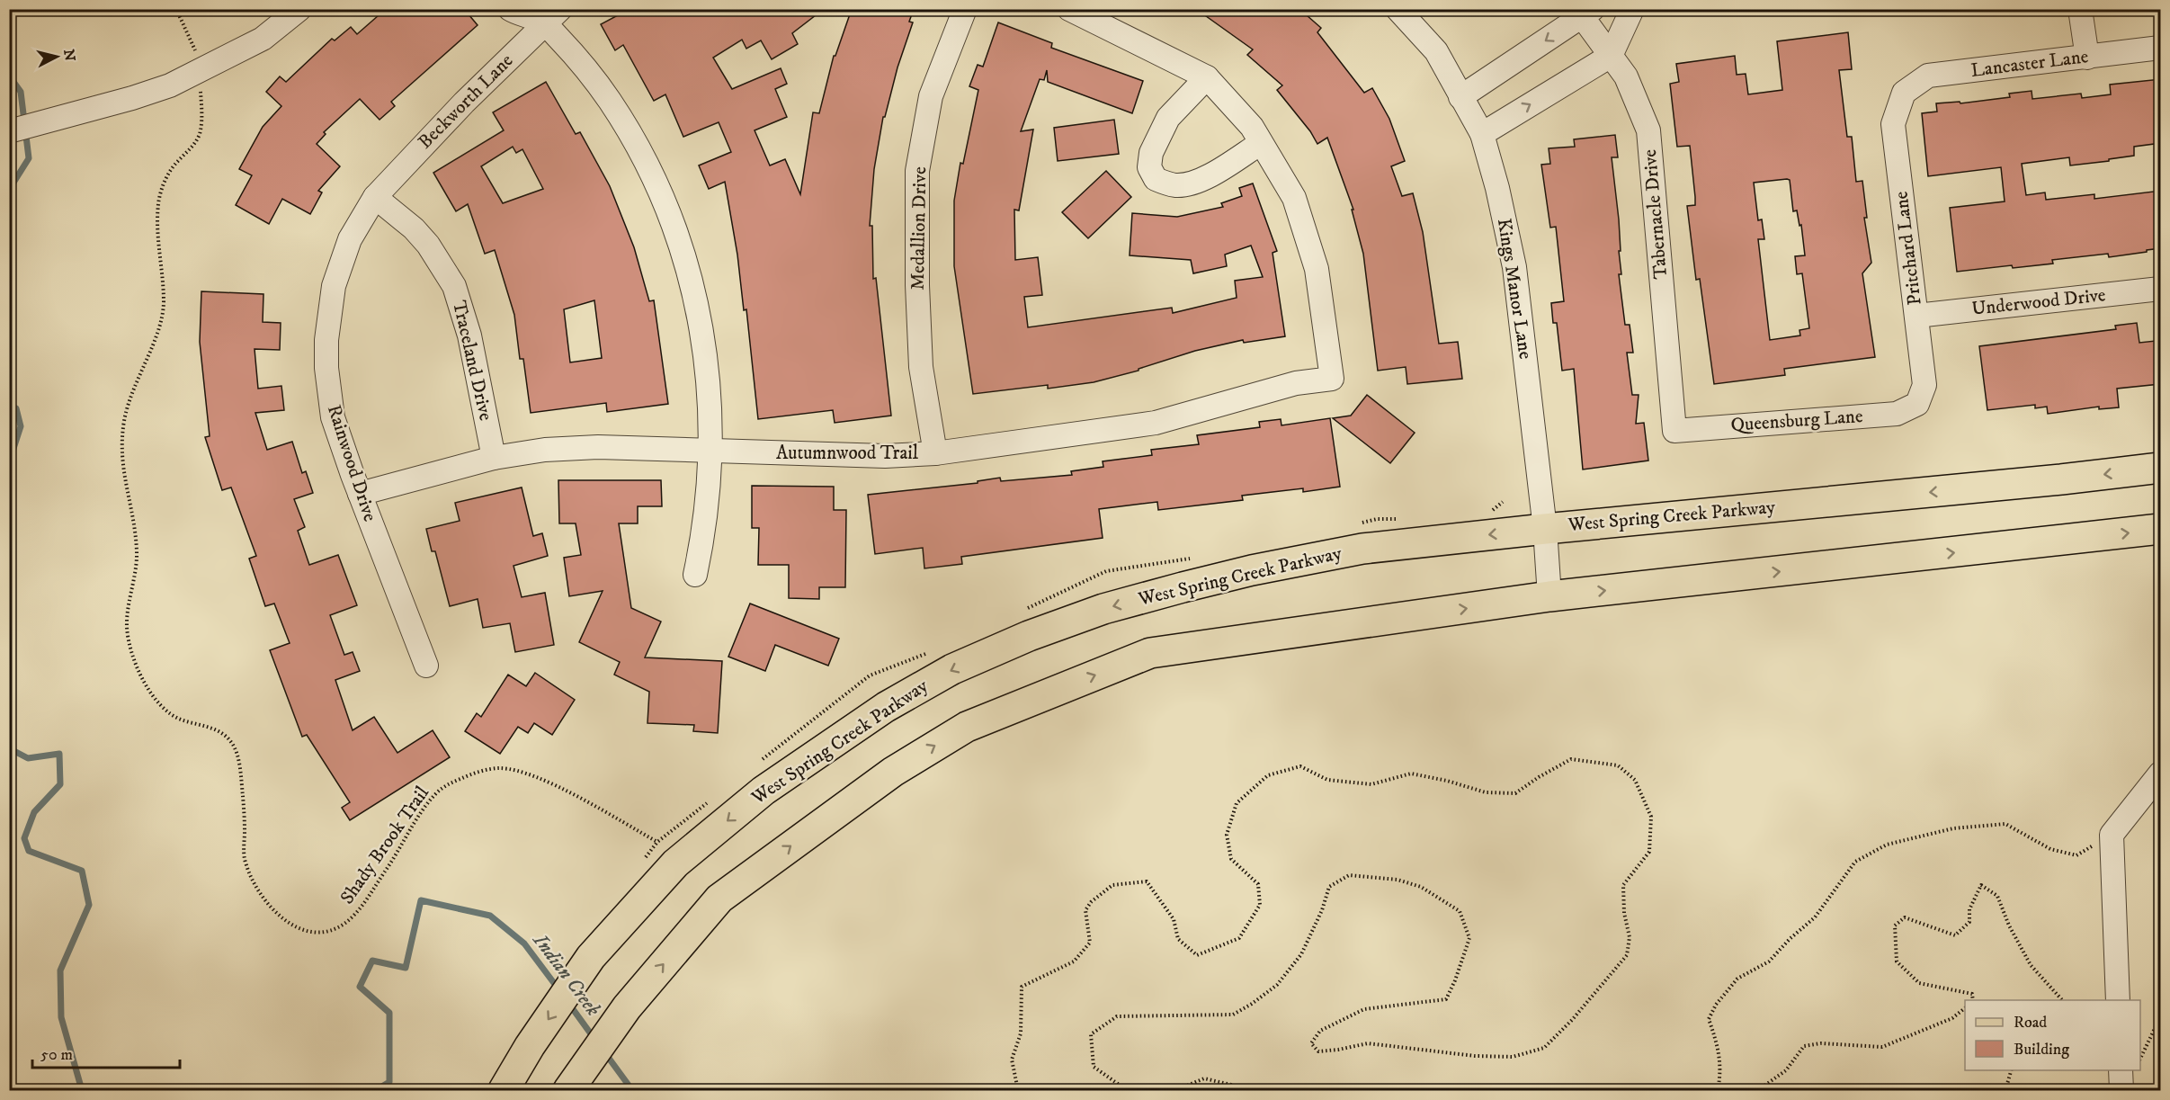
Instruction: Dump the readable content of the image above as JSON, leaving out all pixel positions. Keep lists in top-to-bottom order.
{
  "streets": {
    "main road": ["West Spring Creek Parkway"],
    "street": [
      "Lancaster Lane",
      "Beckworth Lane",
      "Tabernacle Drive",
      "Medallion Drive",
      "Pritchard Lane",
      "Kings Manor Lane",
      "Underwood Drive",
      "Traceland Drive",
      "Queensburg Lane",
      "Autumnwood Trail",
      "Rainwood Drive"
    ],
    "path": ["Shady Brook Trail"]
  },
  "crossings": [
    ["Lancaster Lane", "Pritchard Lane"],
    ["Beckworth Lane", "Traceland Drive"],
    ["Beckworth Lane", "Rainwood Drive"],
    ["Tabernacle Drive", "Queensburg Lane"],
    ["Medallion Drive", "Autumnwood Trail"],
    ["Pritchard Lane", "Underwood Drive"],
    ["Pritchard Lane", "Queensburg Lane"],
    ["Kings Manor Lane", "West Spring Creek Parkway"],
    ["Traceland Drive", "Autumnwood Trail"],
    ["Traceland Drive", "Rainwood Drive"],
    ["Autumnwood Trail", "Rainwood Drive"]
  ],
  "water": ["Indian Creek"],
  "legend": ["Road", "Building"],
  "scale_bar": "50 m",
  "north": "right"
}
